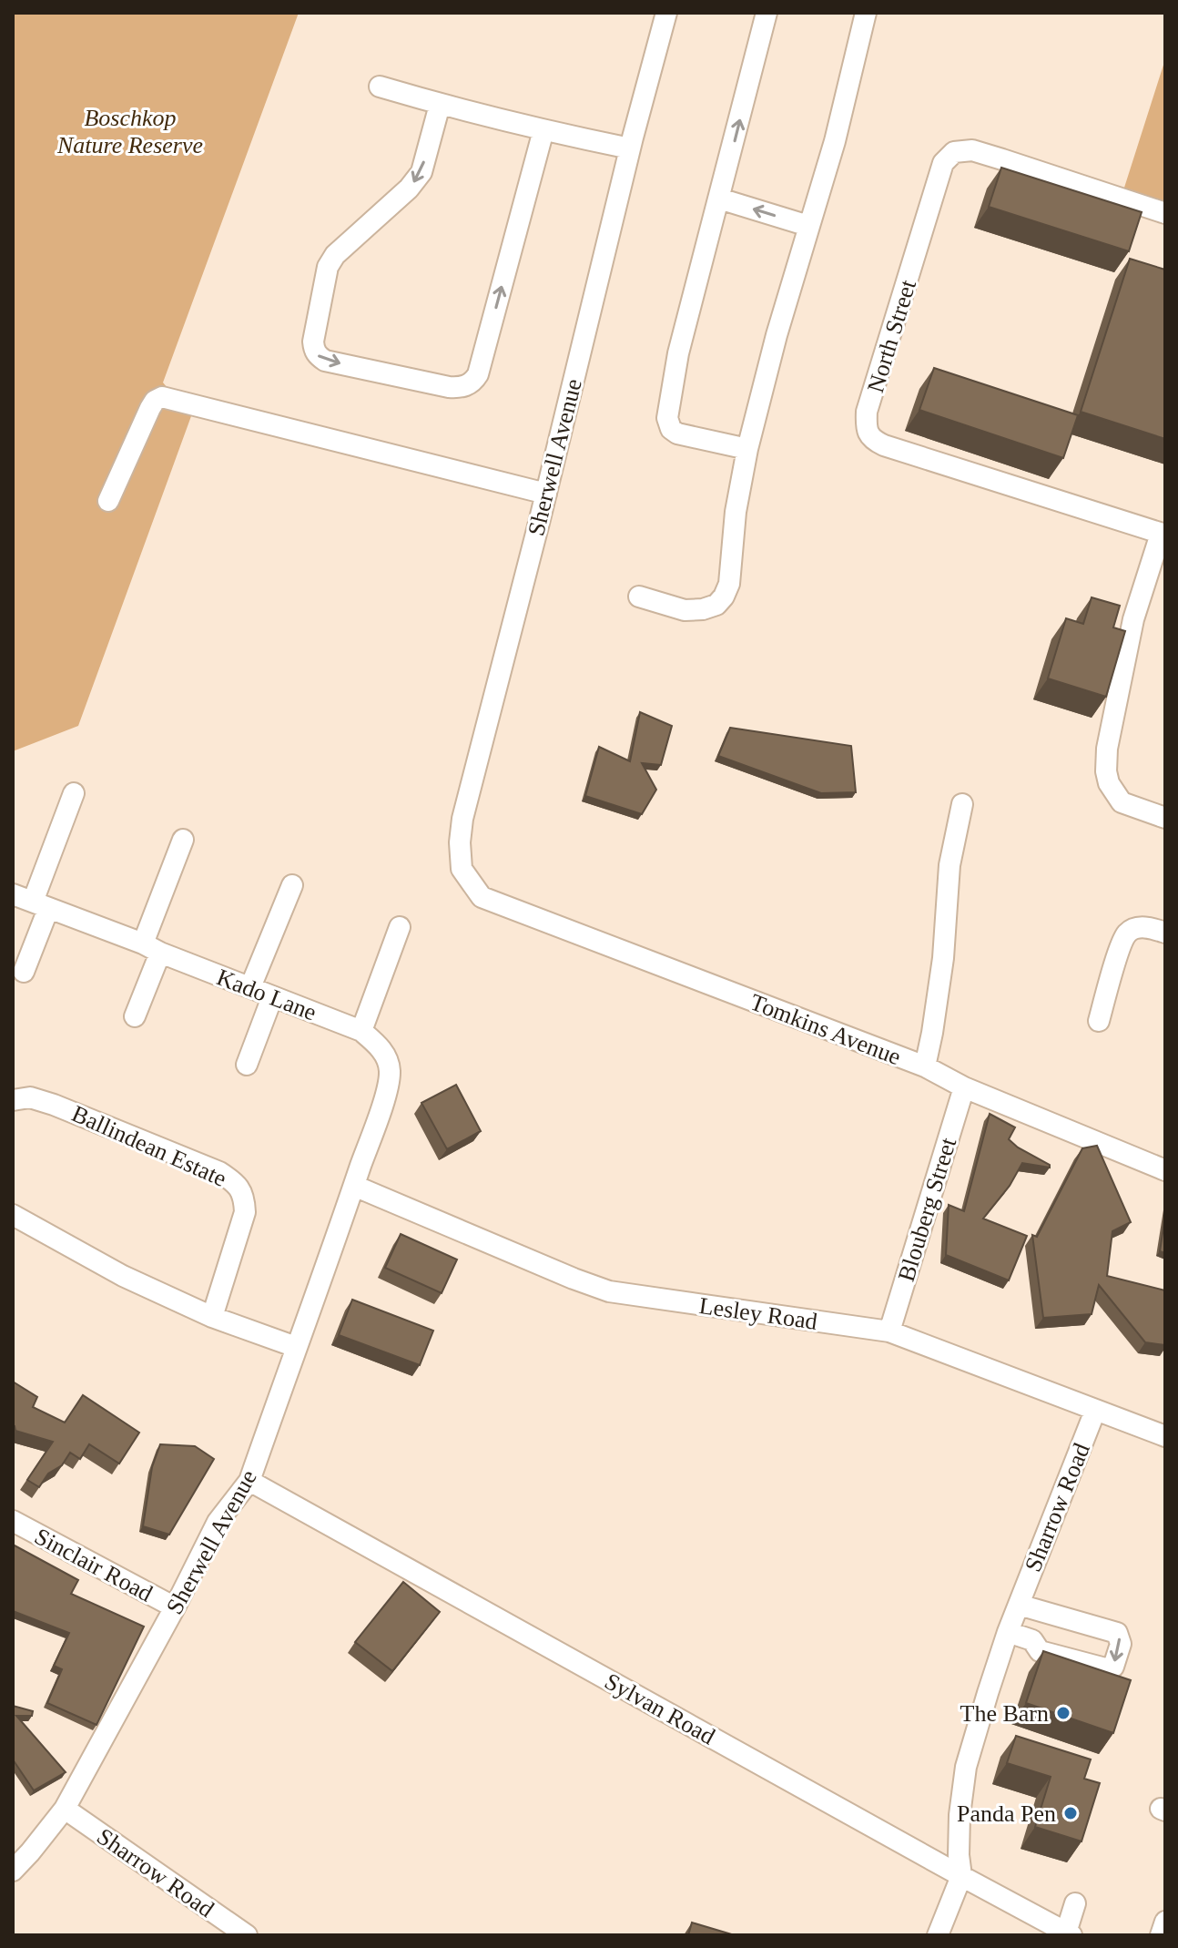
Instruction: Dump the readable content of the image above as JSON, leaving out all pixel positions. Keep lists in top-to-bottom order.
{
  "streets": {
    "street": [
      "North Street",
      "Sherwell Avenue",
      "Kado Lane",
      "Tomkins Avenue",
      "Ballindean Estate",
      "Blouberg Street",
      "Lesley Road",
      "Sharrow Road",
      "Sinclair Road",
      "Sylvan Road"
    ]
  },
  "crossings": [
    ["Sherwell Avenue", "Kado Lane"],
    ["Sherwell Avenue", "Tomkins Avenue"],
    ["Sherwell Avenue", "Lesley Road"],
    ["Sherwell Avenue", "Sharrow Road"],
    ["Sherwell Avenue", "Sinclair Road"],
    ["Sherwell Avenue", "Sylvan Road"],
    ["Kado Lane", "Lesley Road"],
    ["Tomkins Avenue", "Blouberg Street"],
    ["Blouberg Street", "Lesley Road"],
    ["Lesley Road", "Sharrow Road"],
    ["Sharrow Road", "Sylvan Road"]
  ],
  "parks": ["Boschkop Nature Reserve"],
  "places": ["The Barn", "Panda Pen"]
}
